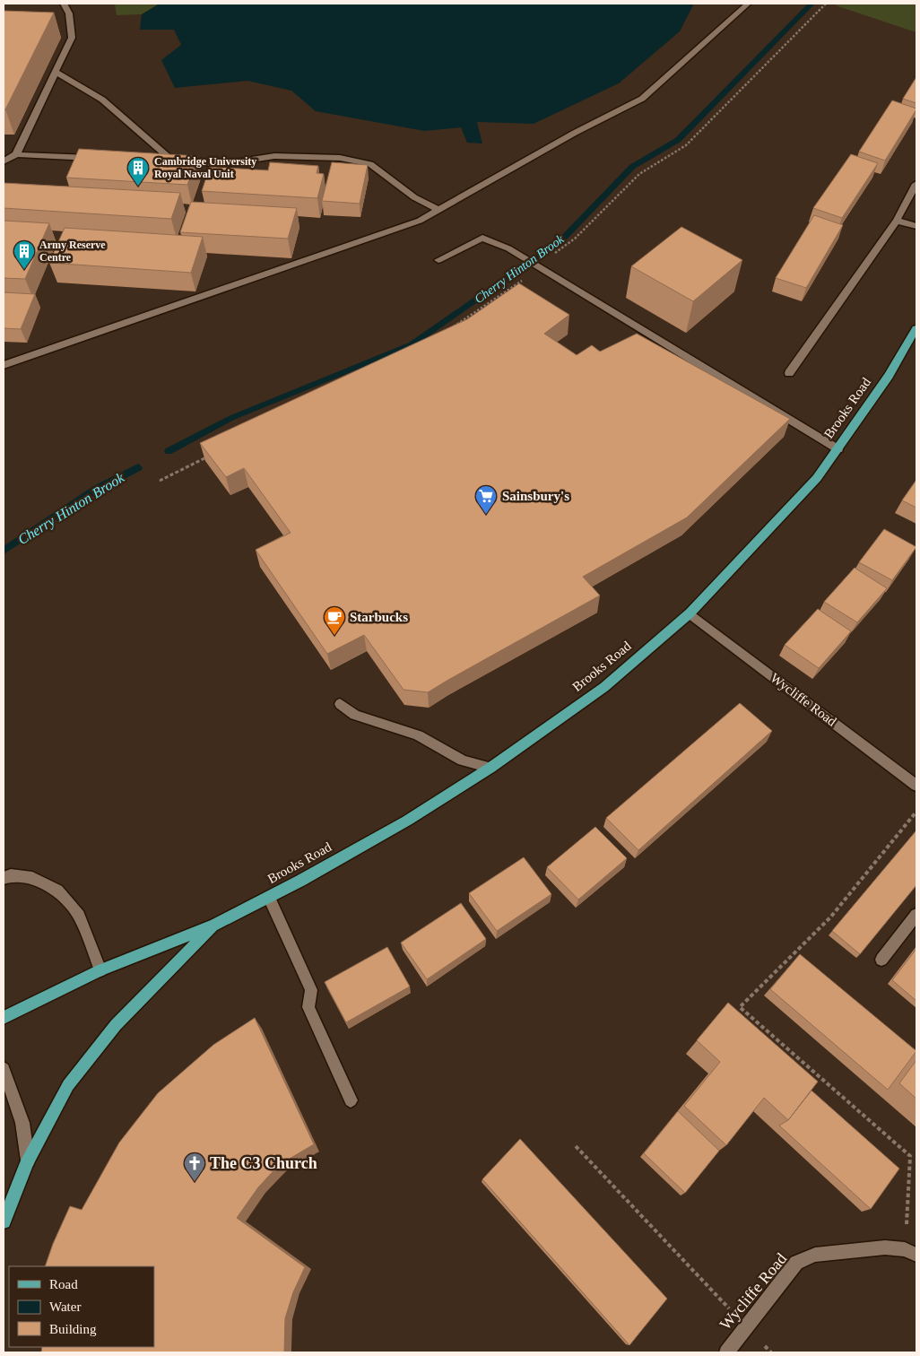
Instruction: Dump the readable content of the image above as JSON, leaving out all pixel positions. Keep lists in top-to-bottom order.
{
  "streets": {
    "main road": ["Brooks Road"],
    "street": ["Wycliffe Road"]
  },
  "crossings": [
    ["Brooks Road", "Wycliffe Road"]
  ],
  "water": ["Cherry Hinton Brook"],
  "places": {
    "building": ["Cambridge University Royal Naval Unit", "Army Reserve Centre"],
    "supermarket": ["Sainsbury's"],
    "cafe": ["Starbucks"],
    "church": ["The C3 Church"]
  },
  "legend": ["Road", "Water", "Building"]
}
